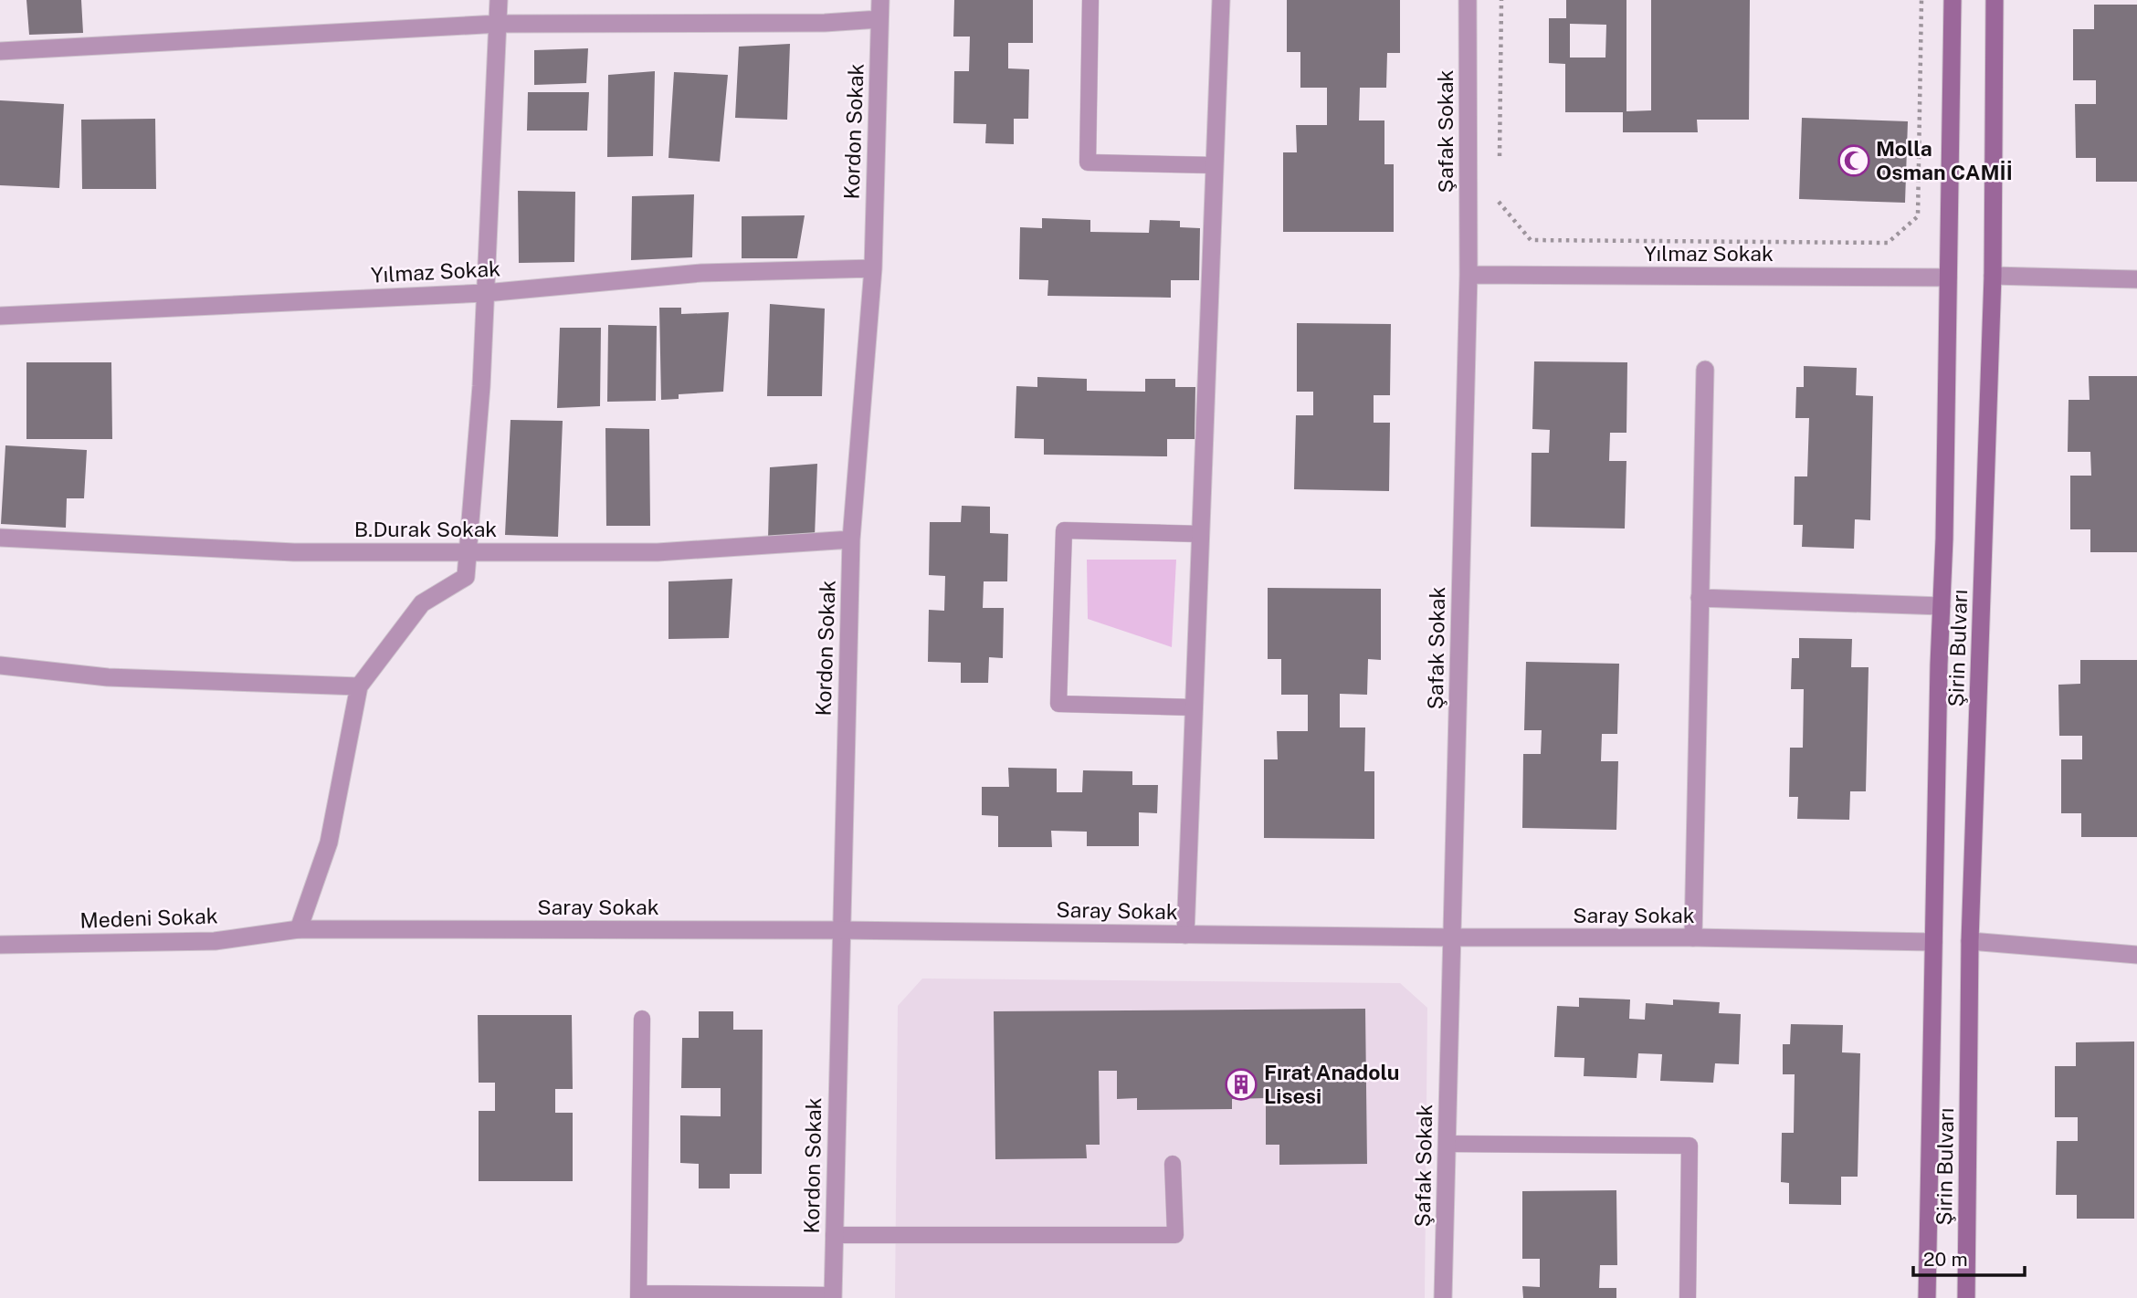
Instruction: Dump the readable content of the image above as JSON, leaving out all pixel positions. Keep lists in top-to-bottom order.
{
  "streets": {
    "main road": ["Şirin Bulvarı"],
    "street": [
      "Kordon Sokak",
      "Şafak Sokak",
      "Yılmaz Sokak",
      "B.Durak Sokak",
      "Saray Sokak",
      "Medeni Sokak"
    ]
  },
  "crossings": [
    ["Kordon Sokak", "Yılmaz Sokak"],
    ["Kordon Sokak", "B.Durak Sokak"],
    ["Kordon Sokak", "Saray Sokak"],
    ["Şafak Sokak", "Yılmaz Sokak"],
    ["Şafak Sokak", "Saray Sokak"],
    ["Yılmaz Sokak", "Şirin Bulvarı"],
    ["Şirin Bulvarı", "Saray Sokak"],
    ["Saray Sokak", "Medeni Sokak"]
  ],
  "places": {
    "mosque": ["Molla Osman CAMİİ"],
    "building": ["Fırat Anadolu Lisesi"]
  },
  "scale_bar": "20 m"
}
